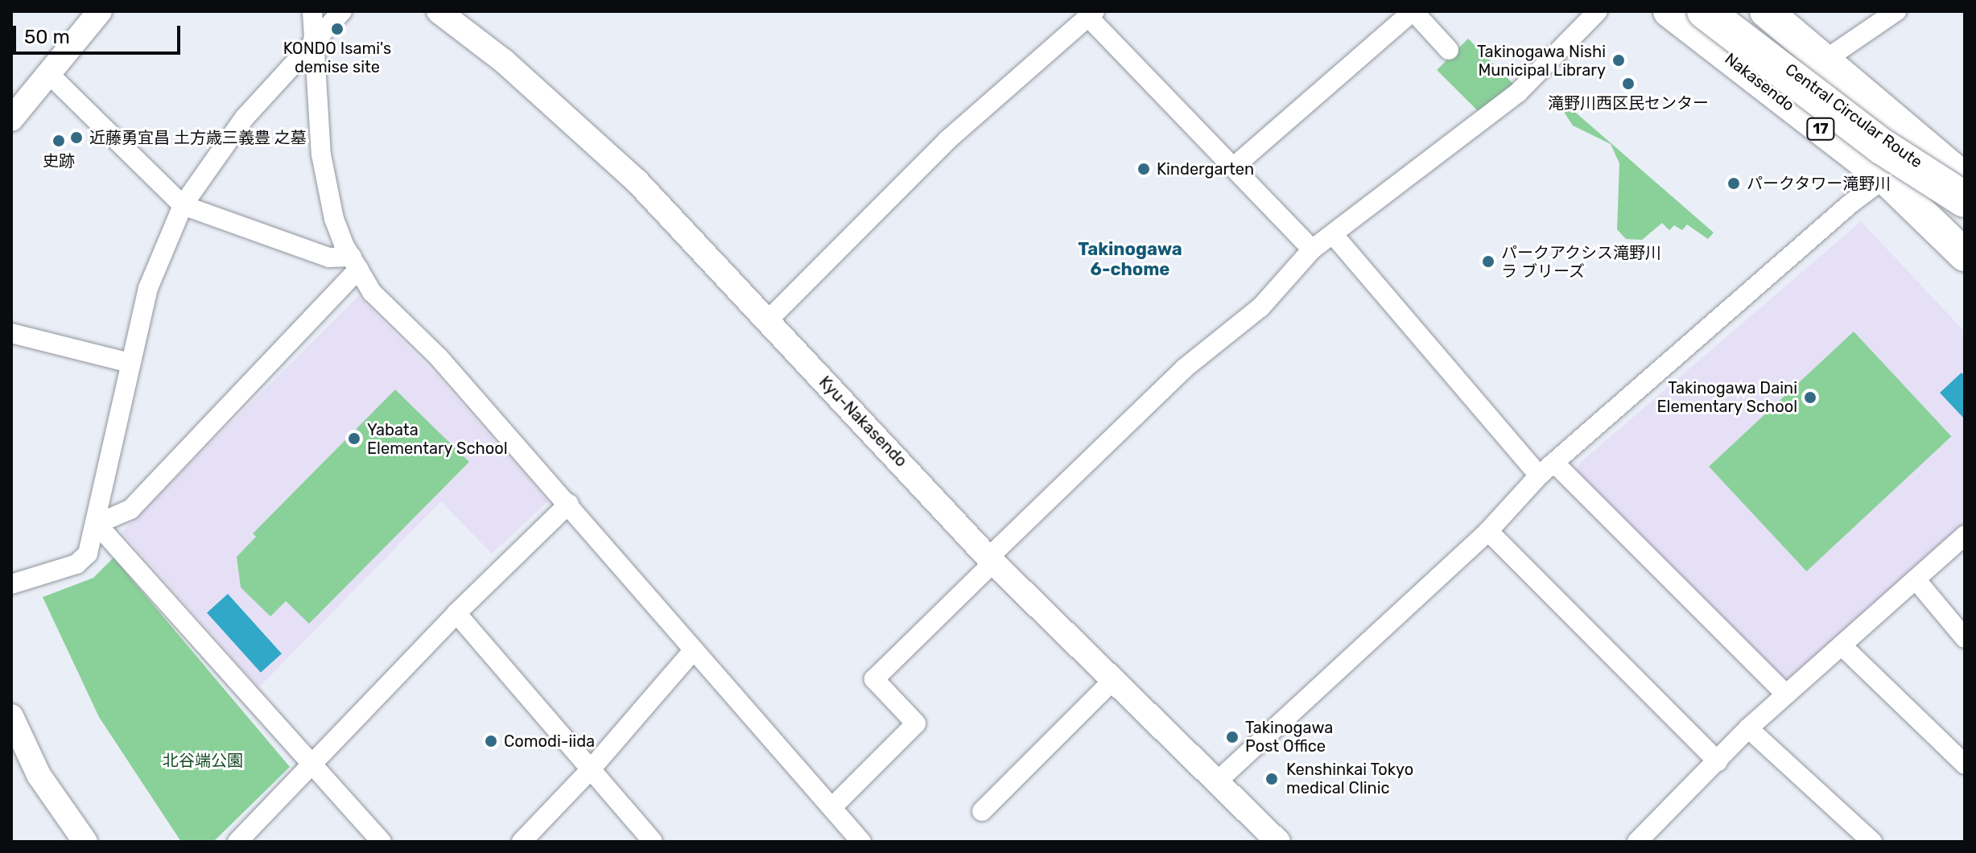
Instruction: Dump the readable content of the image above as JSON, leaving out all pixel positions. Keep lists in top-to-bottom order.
{
  "streets": {
    "highway": ["Nakasendo", "Central Circular Route", "17"],
    "street": ["Kyu-Nakasendo"]
  },
  "districts": ["Takinogawa 6-chome"],
  "parks": ["北谷端公園"],
  "places": [
    "KONDO Isami's demise site",
    "Takinogawa Nishi Municipal Library",
    "滝野川西区民センター",
    "近藤勇宜昌 土方歳三義豊 之墓",
    "史跡",
    "Kindergarten",
    "パークタワー滝野川",
    "パークアクシス滝野川 ラ ブリーズ",
    "Takinogawa Daini Elementary School",
    "Yabata Elementary School",
    "Takinogawa Post Office",
    "Comodi-iida",
    "Kenshinkai Tokyo medical Clinic"
  ],
  "scale_bar": "50 m"
}
